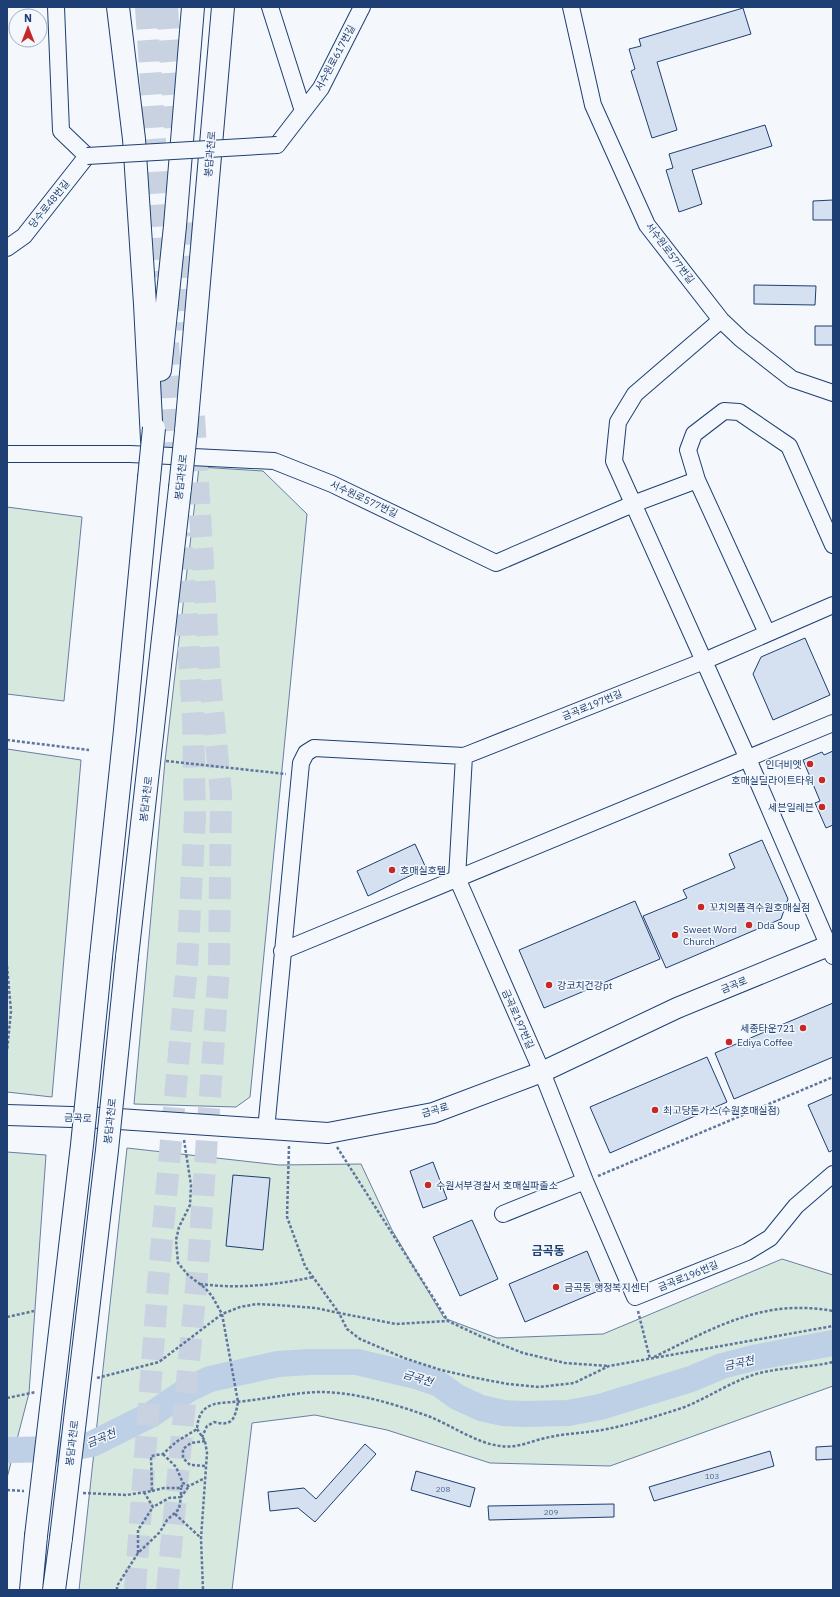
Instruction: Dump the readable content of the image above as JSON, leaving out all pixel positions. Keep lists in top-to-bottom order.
{
  "streets": {
    "highway": ["봉담과천로"],
    "main road": ["금곡로"],
    "street": [
      "서수원로617번길",
      "당수로48번길",
      "서수원로577번길",
      "금곡로197번길",
      "금곡로196번길"
    ]
  },
  "crossings": [
    ["서수원로617번길", "당수로48번길"],
    ["금곡로197번길", "금곡로"]
  ],
  "districts": ["금곡동"],
  "water": ["금곡천"],
  "places": [
    "인더비엣",
    "호매실딜라이트타워",
    "세븐일레븐",
    "호매실호텔",
    "꼬치의품격수원호매실점",
    "Dda Soup",
    "Sweet Word Church",
    "강코치건강pt",
    "세종타운721",
    "Ediya Coffee",
    "최고당돈가스(수원호매실점)",
    "수원서부경찰서 호매실파출소",
    "금곡동 행정복지센터"
  ],
  "house_numbers": ["103", "208", "209"],
  "north": "top"
}
